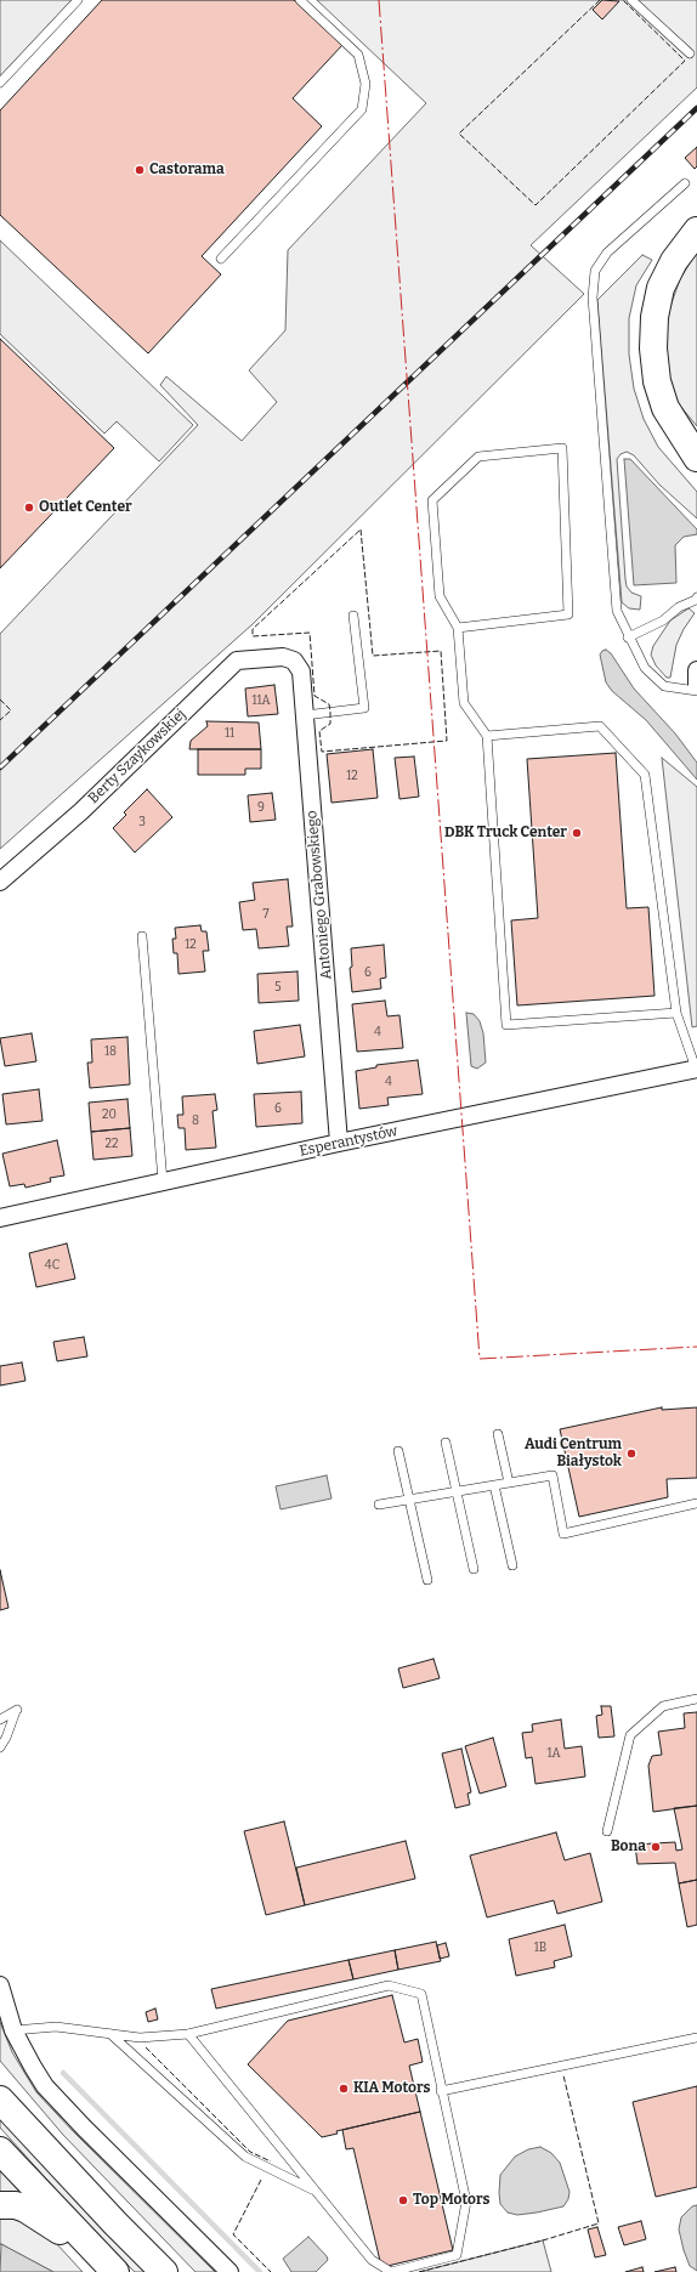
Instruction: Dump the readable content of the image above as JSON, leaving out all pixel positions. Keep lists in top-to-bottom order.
{
  "streets": {
    "street": ["Berty Szaykowskiej", "Antoniego Grabowskiego", "Esperantystów"]
  },
  "crossings": [
    ["Berty Szaykowskiej", "Antoniego Grabowskiego"],
    ["Antoniego Grabowskiego", "Esperantystów"]
  ],
  "places": [
    "Castorama",
    "Outlet Center",
    "DBK Truck Center",
    "Audi Centrum Białystok",
    "Bona",
    "KIA Motors",
    "Top Motors"
  ],
  "house_numbers": [
    "11A",
    "11",
    "12",
    "9",
    "3",
    "7",
    "12",
    "6",
    "5",
    "4",
    "18",
    "4",
    "6",
    "20",
    "8",
    "22",
    "4C",
    "1A",
    "1B"
  ]
}
